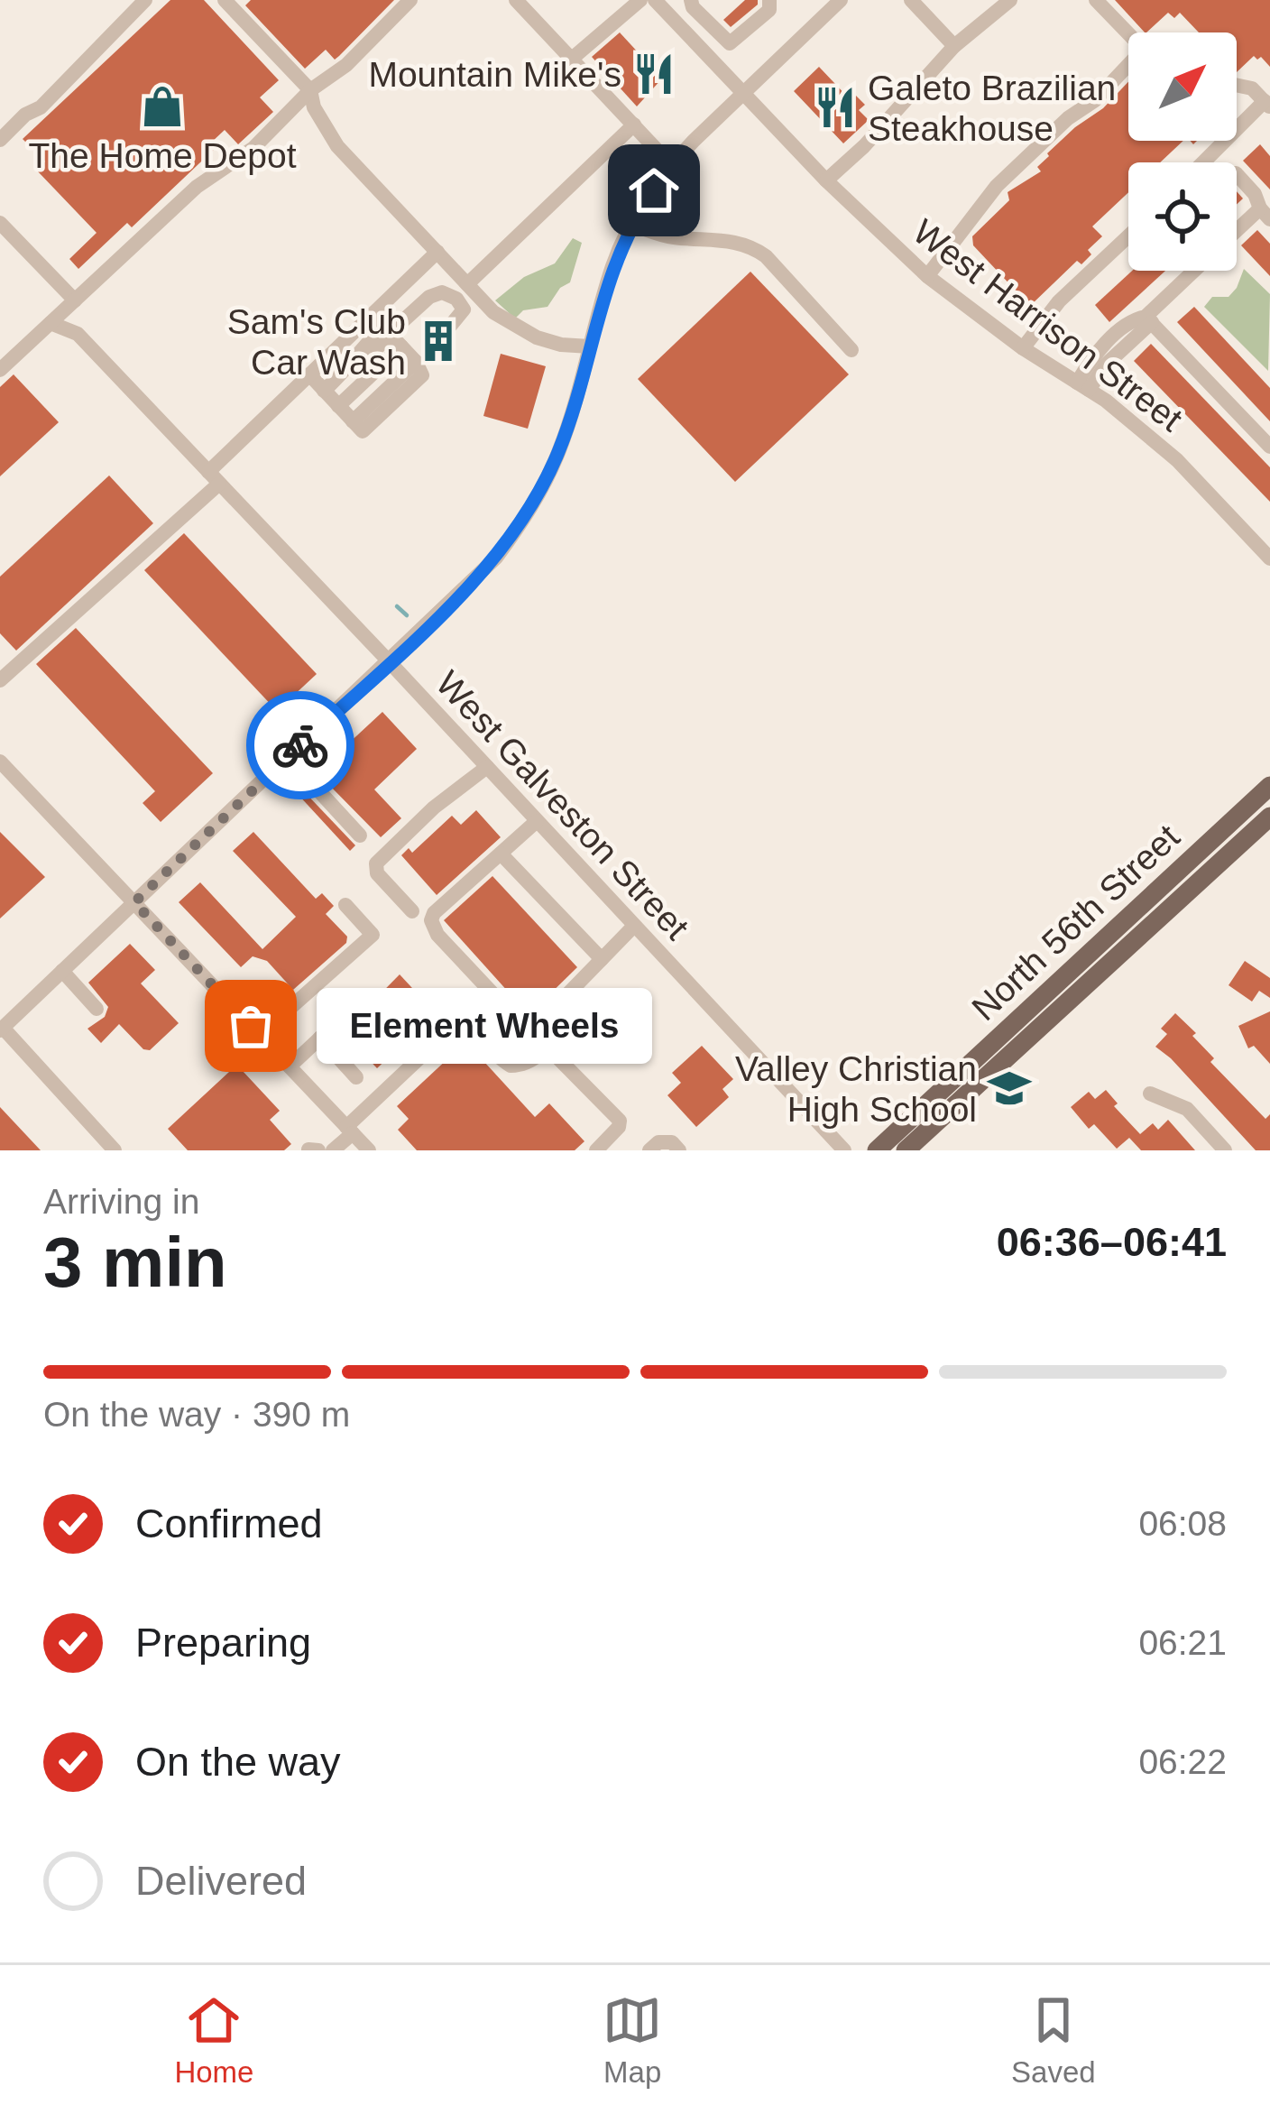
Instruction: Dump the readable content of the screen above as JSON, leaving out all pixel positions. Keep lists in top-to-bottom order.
{
  "streets": {
    "main road": ["North 56th Street"],
    "street": ["West Harrison Street", "West Galveston Street"]
  },
  "places": {
    "restaurant": ["Mountain Mike's", "Galeto Brazilian Steakhouse"],
    "shop": ["The Home Depot"],
    "building": ["Sam's Club Car Wash"],
    "other": ["Element Wheels"],
    "school or university": ["Valley Christian High School"]
  },
  "north": "top right",
  "page": {
    "bubble": "Element Wheels",
    "heading": ["3 min", "Arriving in", "06:36–06:41"],
    "bar": "On the way · 390 m",
    "list": [
      ["Confirmed", "06:08"],
      ["Preparing", "06:21"],
      ["On the way", "06:22"],
      "Delivered"
    ],
    "tabs": ["Home", "Map", "Saved"]
  }
}
